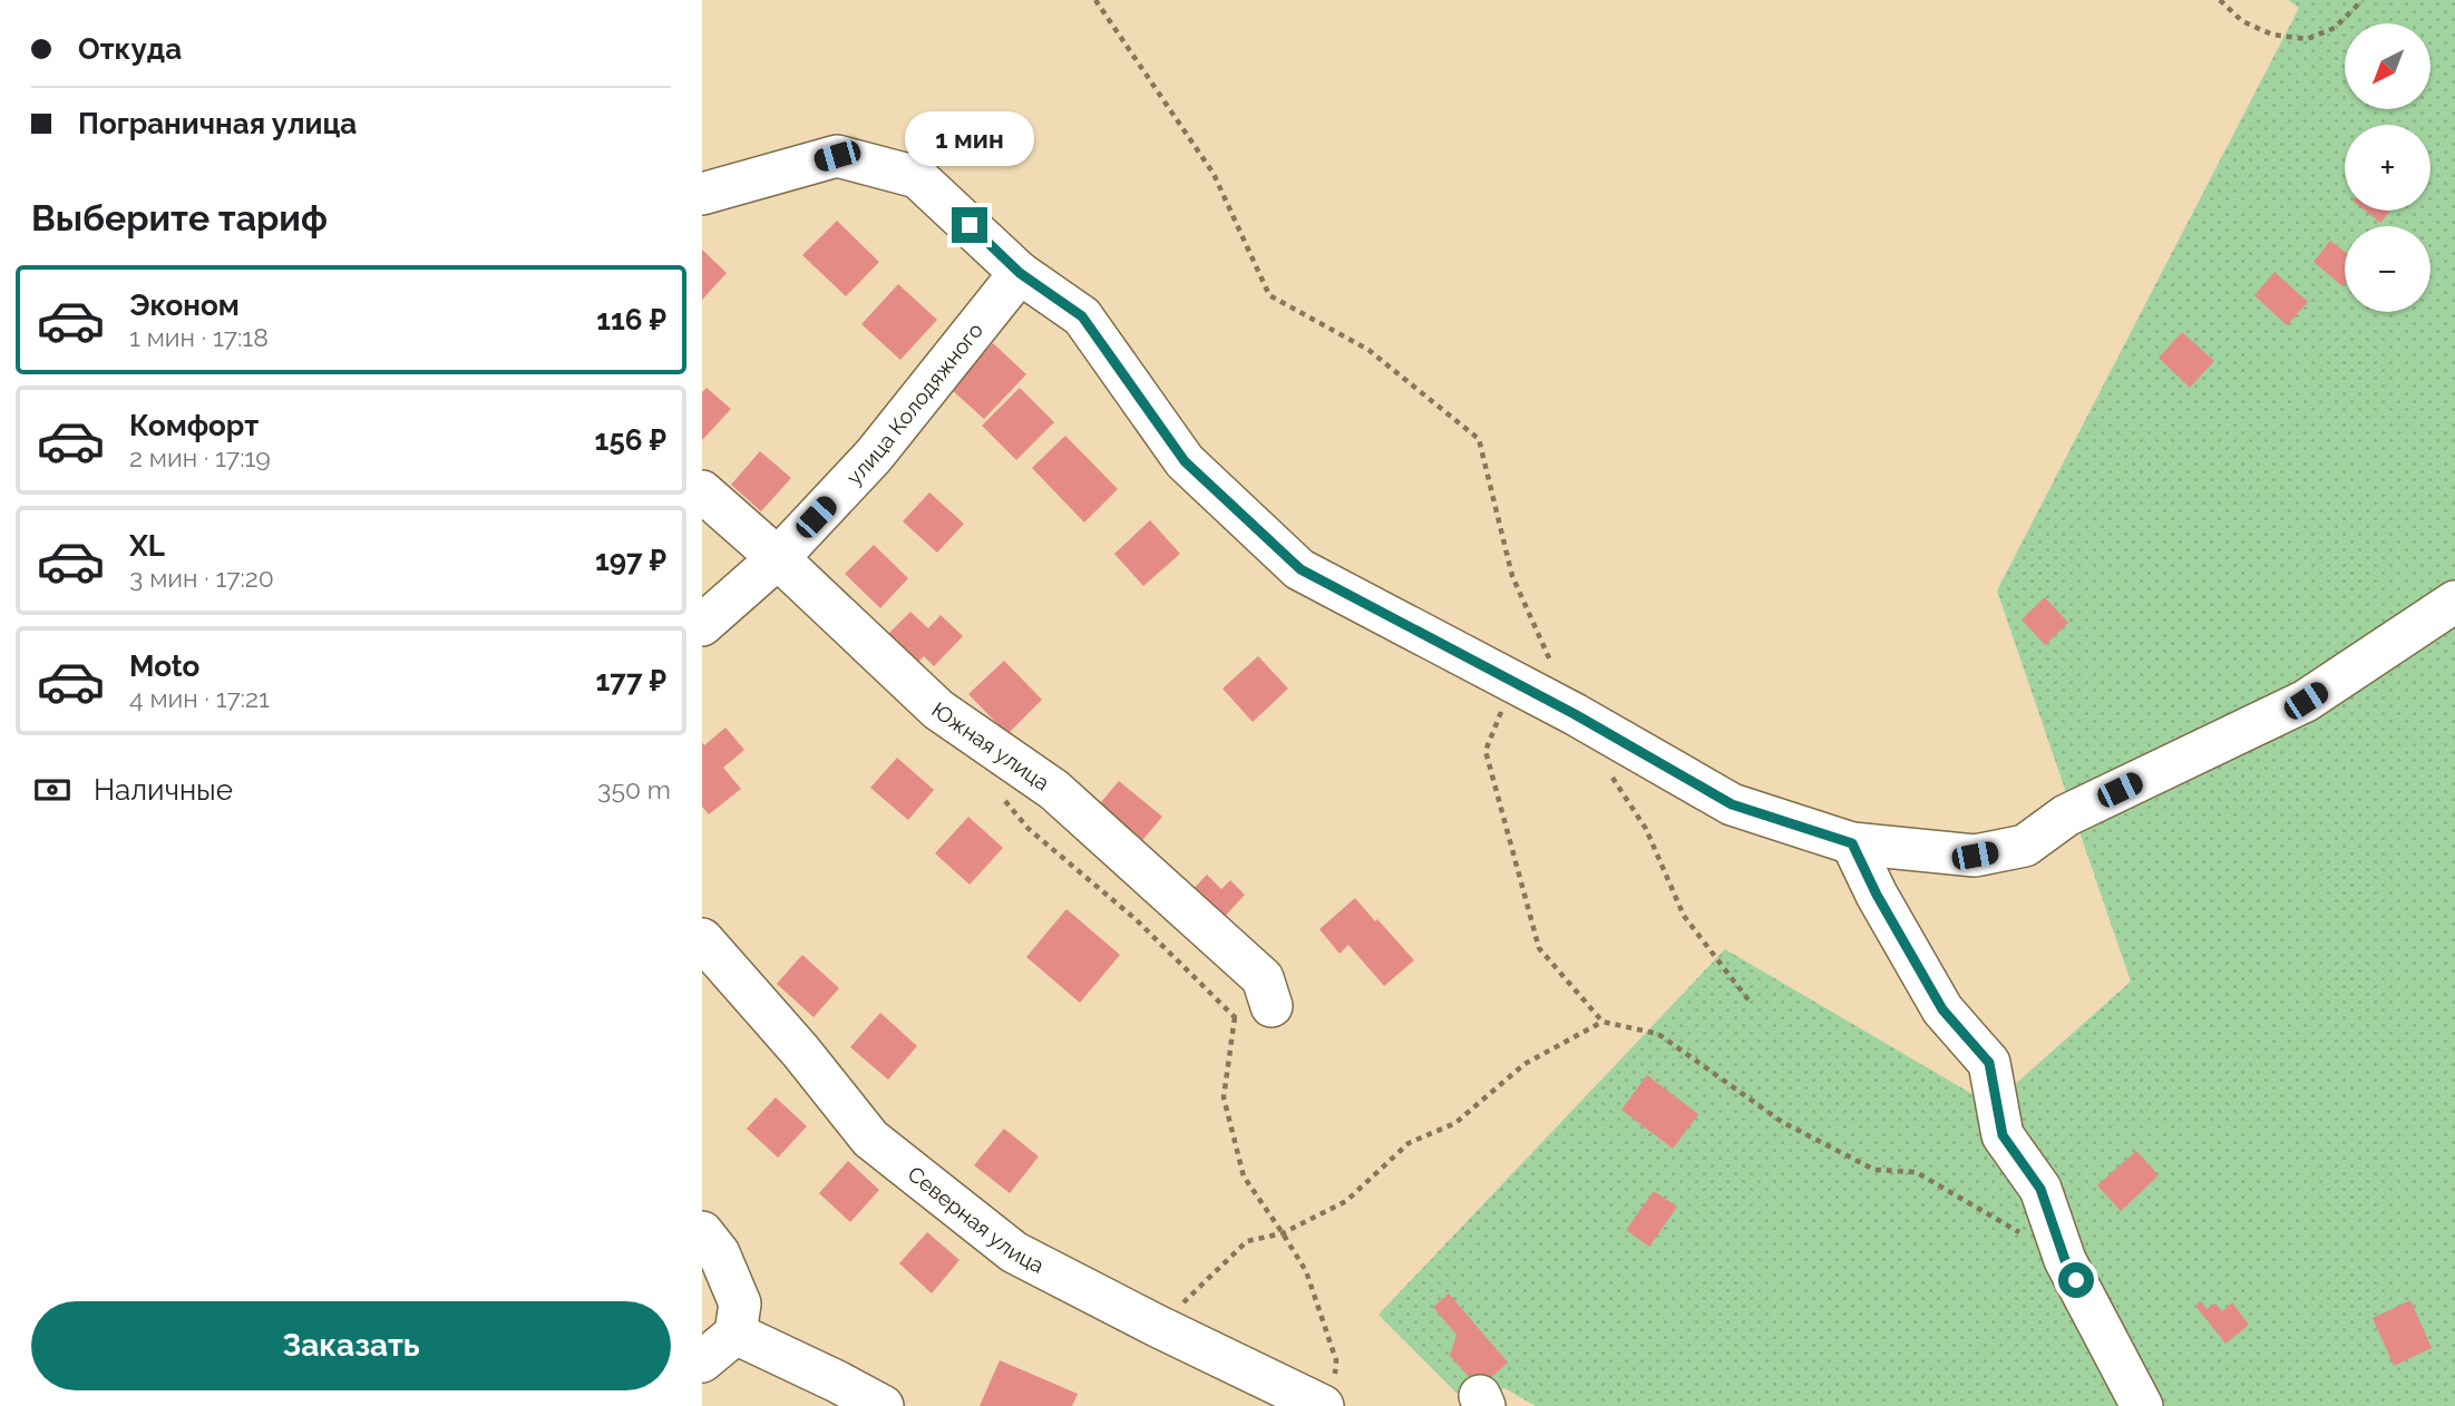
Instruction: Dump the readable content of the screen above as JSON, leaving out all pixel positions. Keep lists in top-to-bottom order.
{
  "streets": {
    "street": ["улица Колодяжного", "Южная улица", "Северная улица"]
  },
  "crossings": [
    ["улица Колодяжного", "Южная улица"]
  ],
  "north": "bottom left",
  "page": {
    "banner": ["Откуда", "Пограничная улица"],
    "map_buttons": ["+", "−"],
    "bubble": "1 мин",
    "heading": "Выберите тариф",
    "list": [
      {
        "name": "Эконом",
        "note": "1 мин · 17:18",
        "value": "116 ₽"
      },
      {
        "name": "Комфорт",
        "note": "2 мин · 17:19",
        "value": "156 ₽"
      },
      {
        "name": "XL",
        "note": "3 мин · 17:20",
        "value": "197 ₽"
      },
      {
        "name": "Moto",
        "note": "4 мин · 17:21",
        "value": "177 ₽"
      }
    ],
    "pay": ["Наличные", "350 m"],
    "buttons": "Заказать"
  }
}
